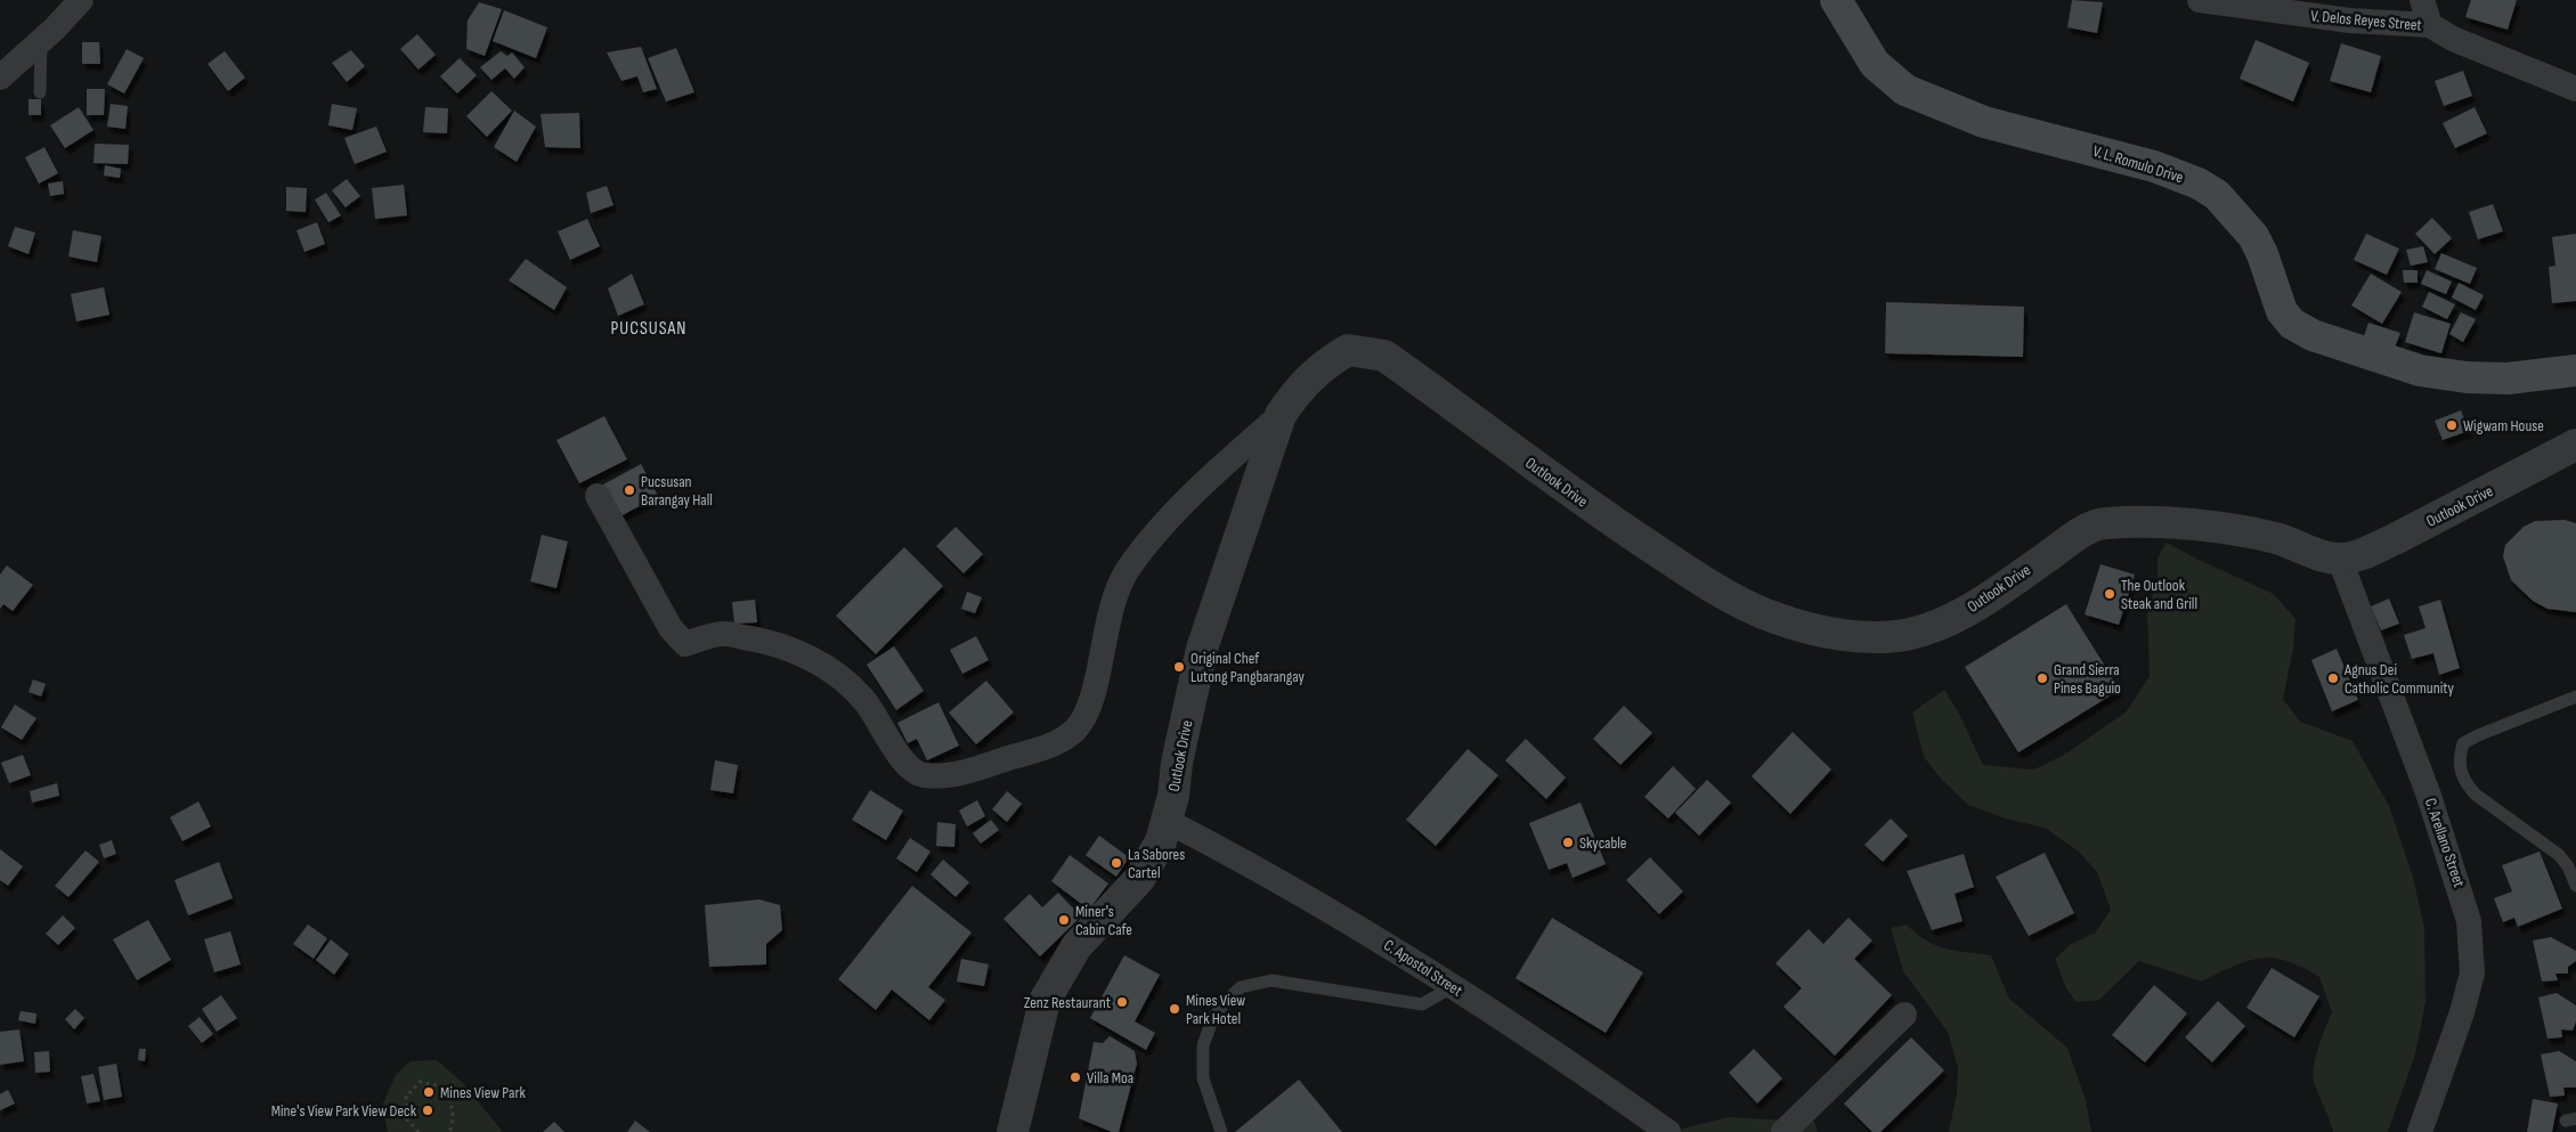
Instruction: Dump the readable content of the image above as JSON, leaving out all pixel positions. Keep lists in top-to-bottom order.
{
  "streets": {
    "main road": ["V. L. Romulo Drive"],
    "street": [
      "V. Delos Reyes Street",
      "Outlook Drive",
      "C. Arellano Street",
      "C. Apostol Street"
    ]
  },
  "crossings": [
    ["Outlook Drive", "C. Arellano Street"],
    ["Outlook Drive", "C. Apostol Street"]
  ],
  "districts": ["PUCSUSAN"],
  "places": [
    "Wigwam House",
    "Pucsusan Barangay Hall",
    "The Outlook Steak and Grill",
    "Original Chef Lutong Pangbarangay",
    "Grand Sierra Pines Baguio",
    "Agnus Dei Catholic Community",
    "Skycable",
    "La Sabores Cartel",
    "Miner's Cabin Cafe",
    "Zenz Restaurant",
    "Mines View Park Hotel",
    "Villa Moa",
    "Mines View Park",
    "Mine's View Park View Deck"
  ]
}
